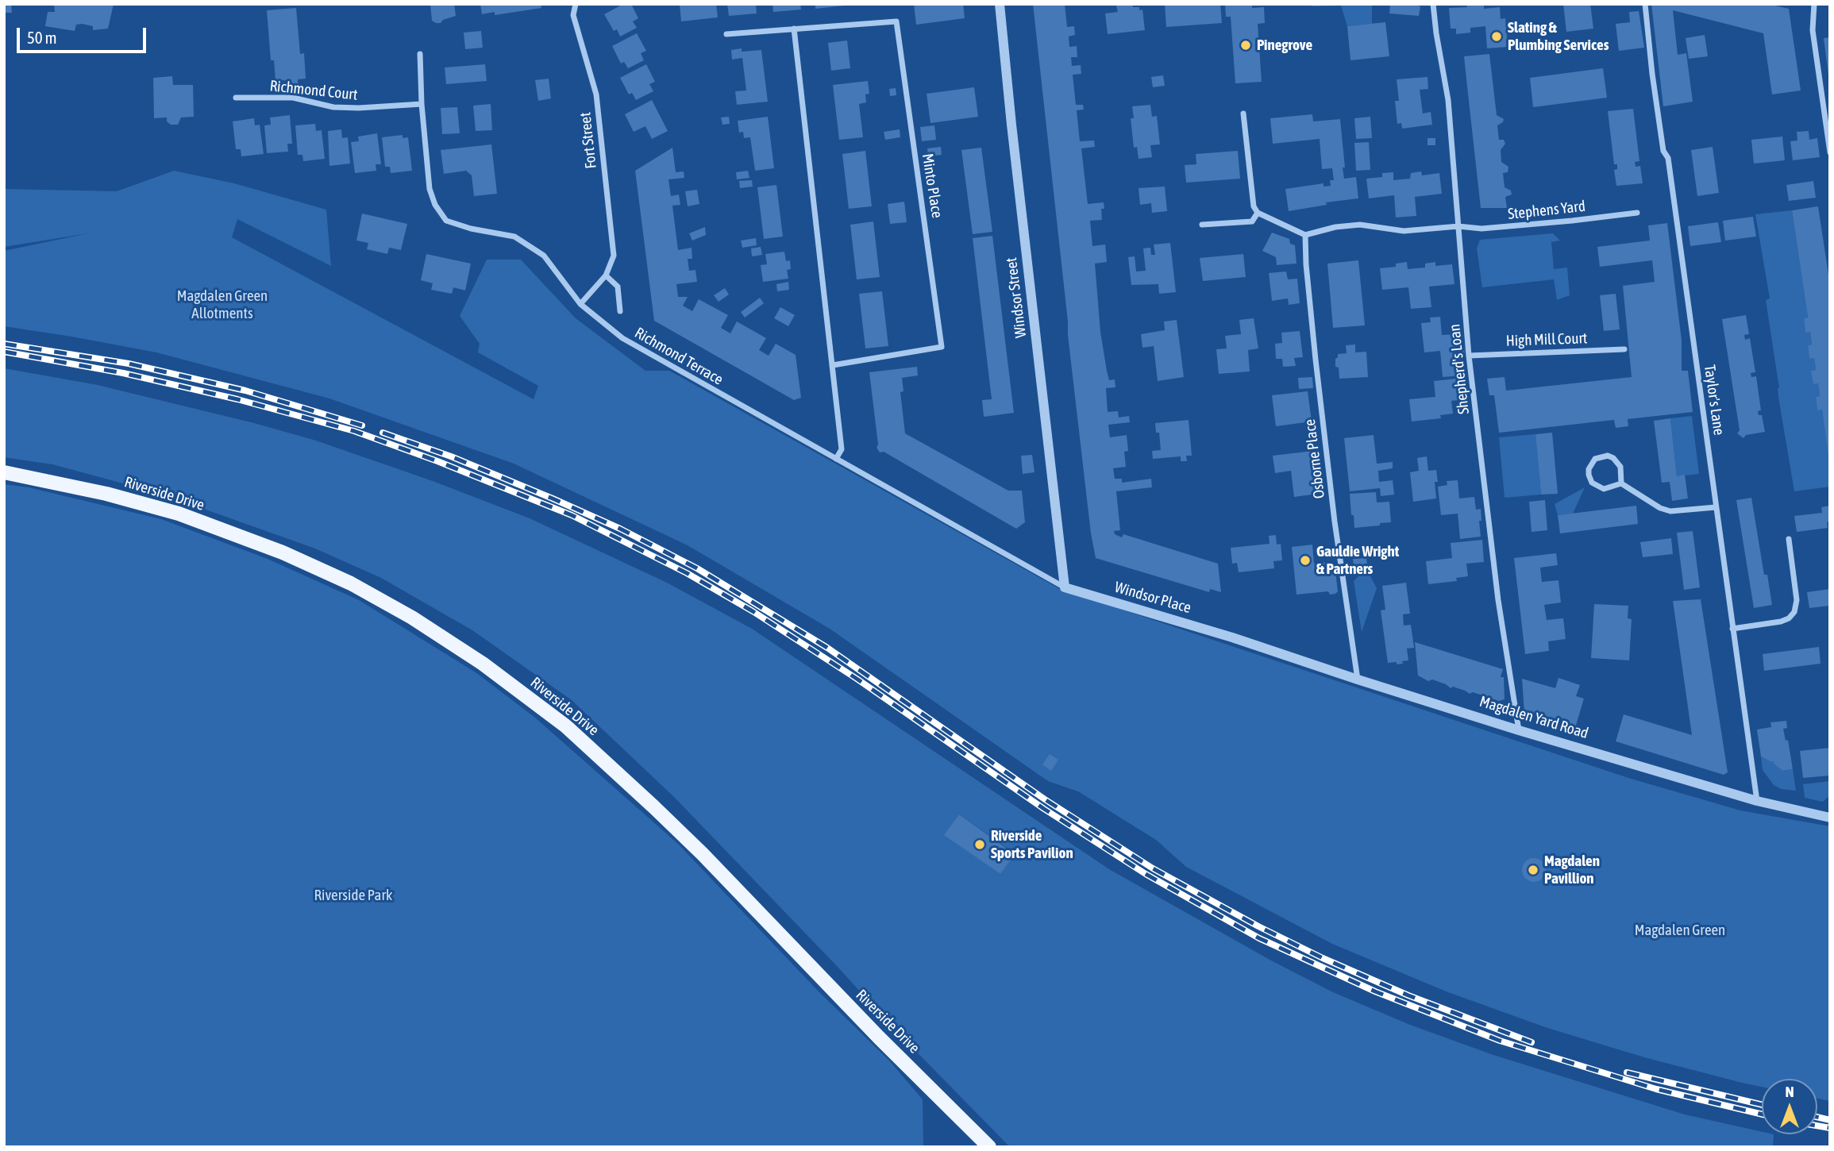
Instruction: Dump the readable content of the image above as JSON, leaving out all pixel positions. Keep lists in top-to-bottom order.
{
  "streets": {
    "main road": ["Riverside Drive"],
    "street": [
      "Richmond Court",
      "Fort Street",
      "Minto Place",
      "Stephens Yard",
      "Windsor Street",
      "High Mill Court",
      "Richmond Terrace",
      "Shepherd's Loan",
      "Taylor's Lane",
      "Osborne Place",
      "Windsor Place",
      "Magdalen Yard Road"
    ]
  },
  "crossings": [
    ["Richmond Court", "Richmond Terrace"],
    ["Fort Street", "Richmond Terrace"],
    ["Stephens Yard", "Shepherd's Loan"],
    ["Windsor Street", "Richmond Terrace"],
    ["Windsor Street", "Windsor Place"],
    ["High Mill Court", "Shepherd's Loan"],
    ["Richmond Terrace", "Windsor Place"],
    ["Shepherd's Loan", "Magdalen Yard Road"],
    ["Taylor's Lane", "Magdalen Yard Road"],
    ["Osborne Place", "Magdalen Yard Road"],
    ["Windsor Place", "Magdalen Yard Road"]
  ],
  "parks": ["Magdalen Green Allotments", "Riverside Park", "Magdalen Green"],
  "places": [
    "Slating & Plumbing Services",
    "Pinegrove",
    "Gauldie Wright & Partners",
    "Riverside Sports Pavilion",
    "Magdalen Pavillion"
  ],
  "scale_bar": "50 m",
  "north": "top"
}
